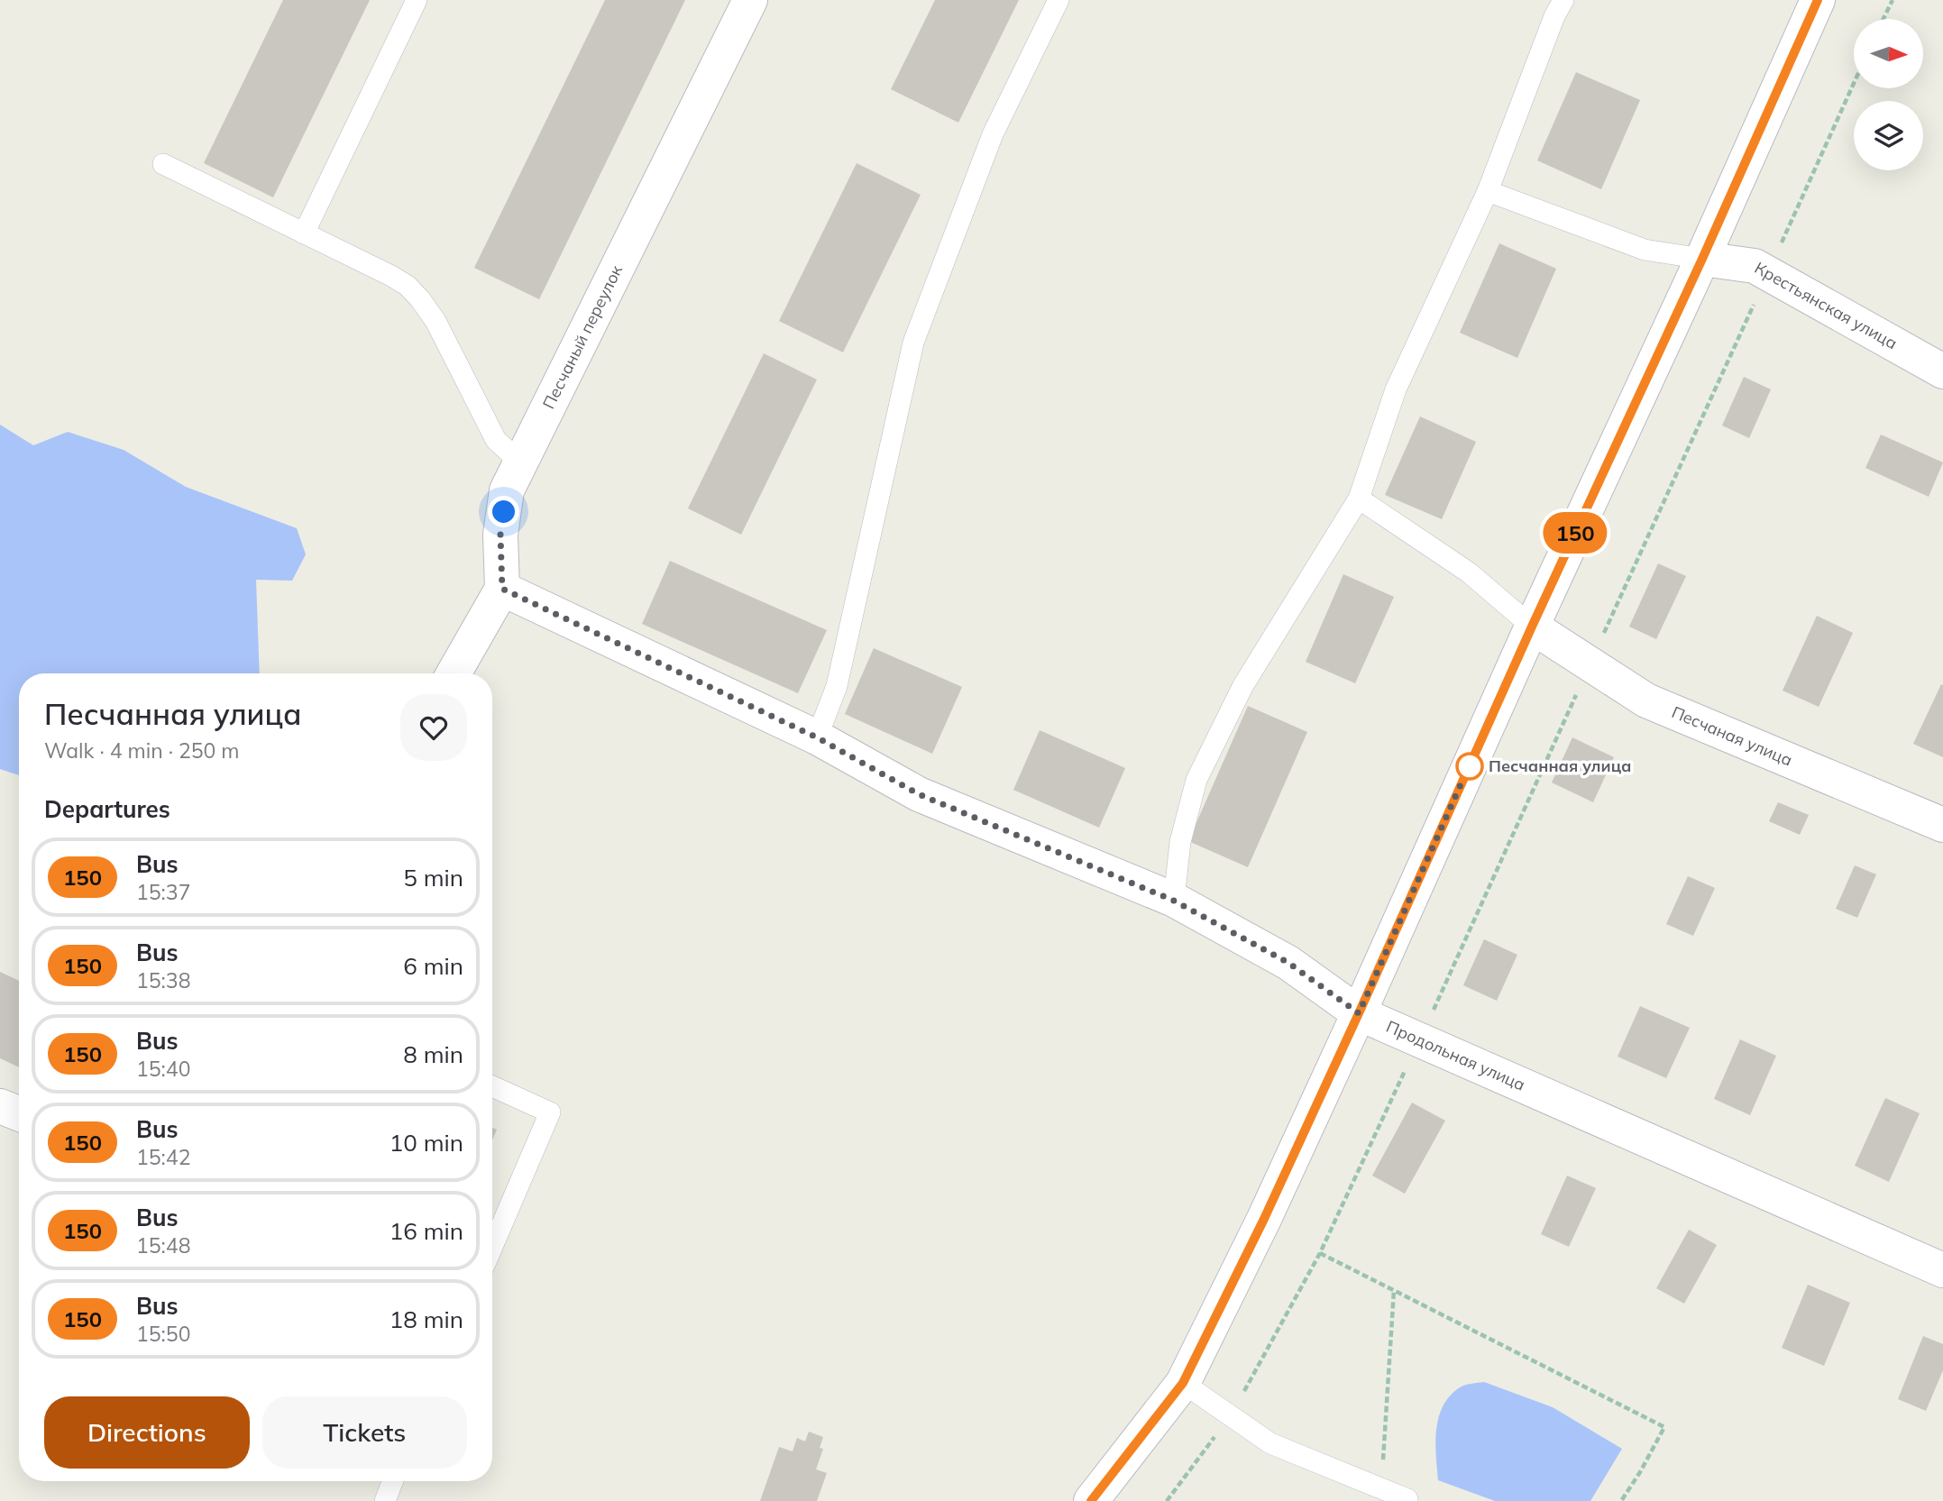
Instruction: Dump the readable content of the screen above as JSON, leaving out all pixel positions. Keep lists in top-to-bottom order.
{
  "streets": {
    "street": [
      "Крестьянская улица",
      "Песчаный переулок",
      "Песчаная улица",
      "Продольная улица"
    ]
  },
  "crossings": [
    ["Песчаный переулок", "Продольная улица"]
  ],
  "places": ["Песчанная улица"],
  "lines": ["bus line 150"],
  "north": "right",
  "page": {
    "on_map": "150",
    "heading": [
      ["Песчанная улица", "Walk · 4 min · 250 m"],
      "Departures"
    ],
    "list": [
      {
        "mark": "150",
        "name": "Bus",
        "note": "15:37",
        "value": "5 min"
      },
      {
        "mark": "150",
        "name": "Bus",
        "note": "15:38",
        "value": "6 min"
      },
      {
        "mark": "150",
        "name": "Bus",
        "note": "15:40",
        "value": "8 min"
      },
      {
        "mark": "150",
        "name": "Bus",
        "note": "15:42",
        "value": "10 min"
      },
      {
        "mark": "150",
        "name": "Bus",
        "note": "15:48",
        "value": "16 min"
      },
      {
        "mark": "150",
        "name": "Bus",
        "note": "15:50",
        "value": "18 min"
      }
    ],
    "buttons": ["Directions", "Tickets"]
  }
}
